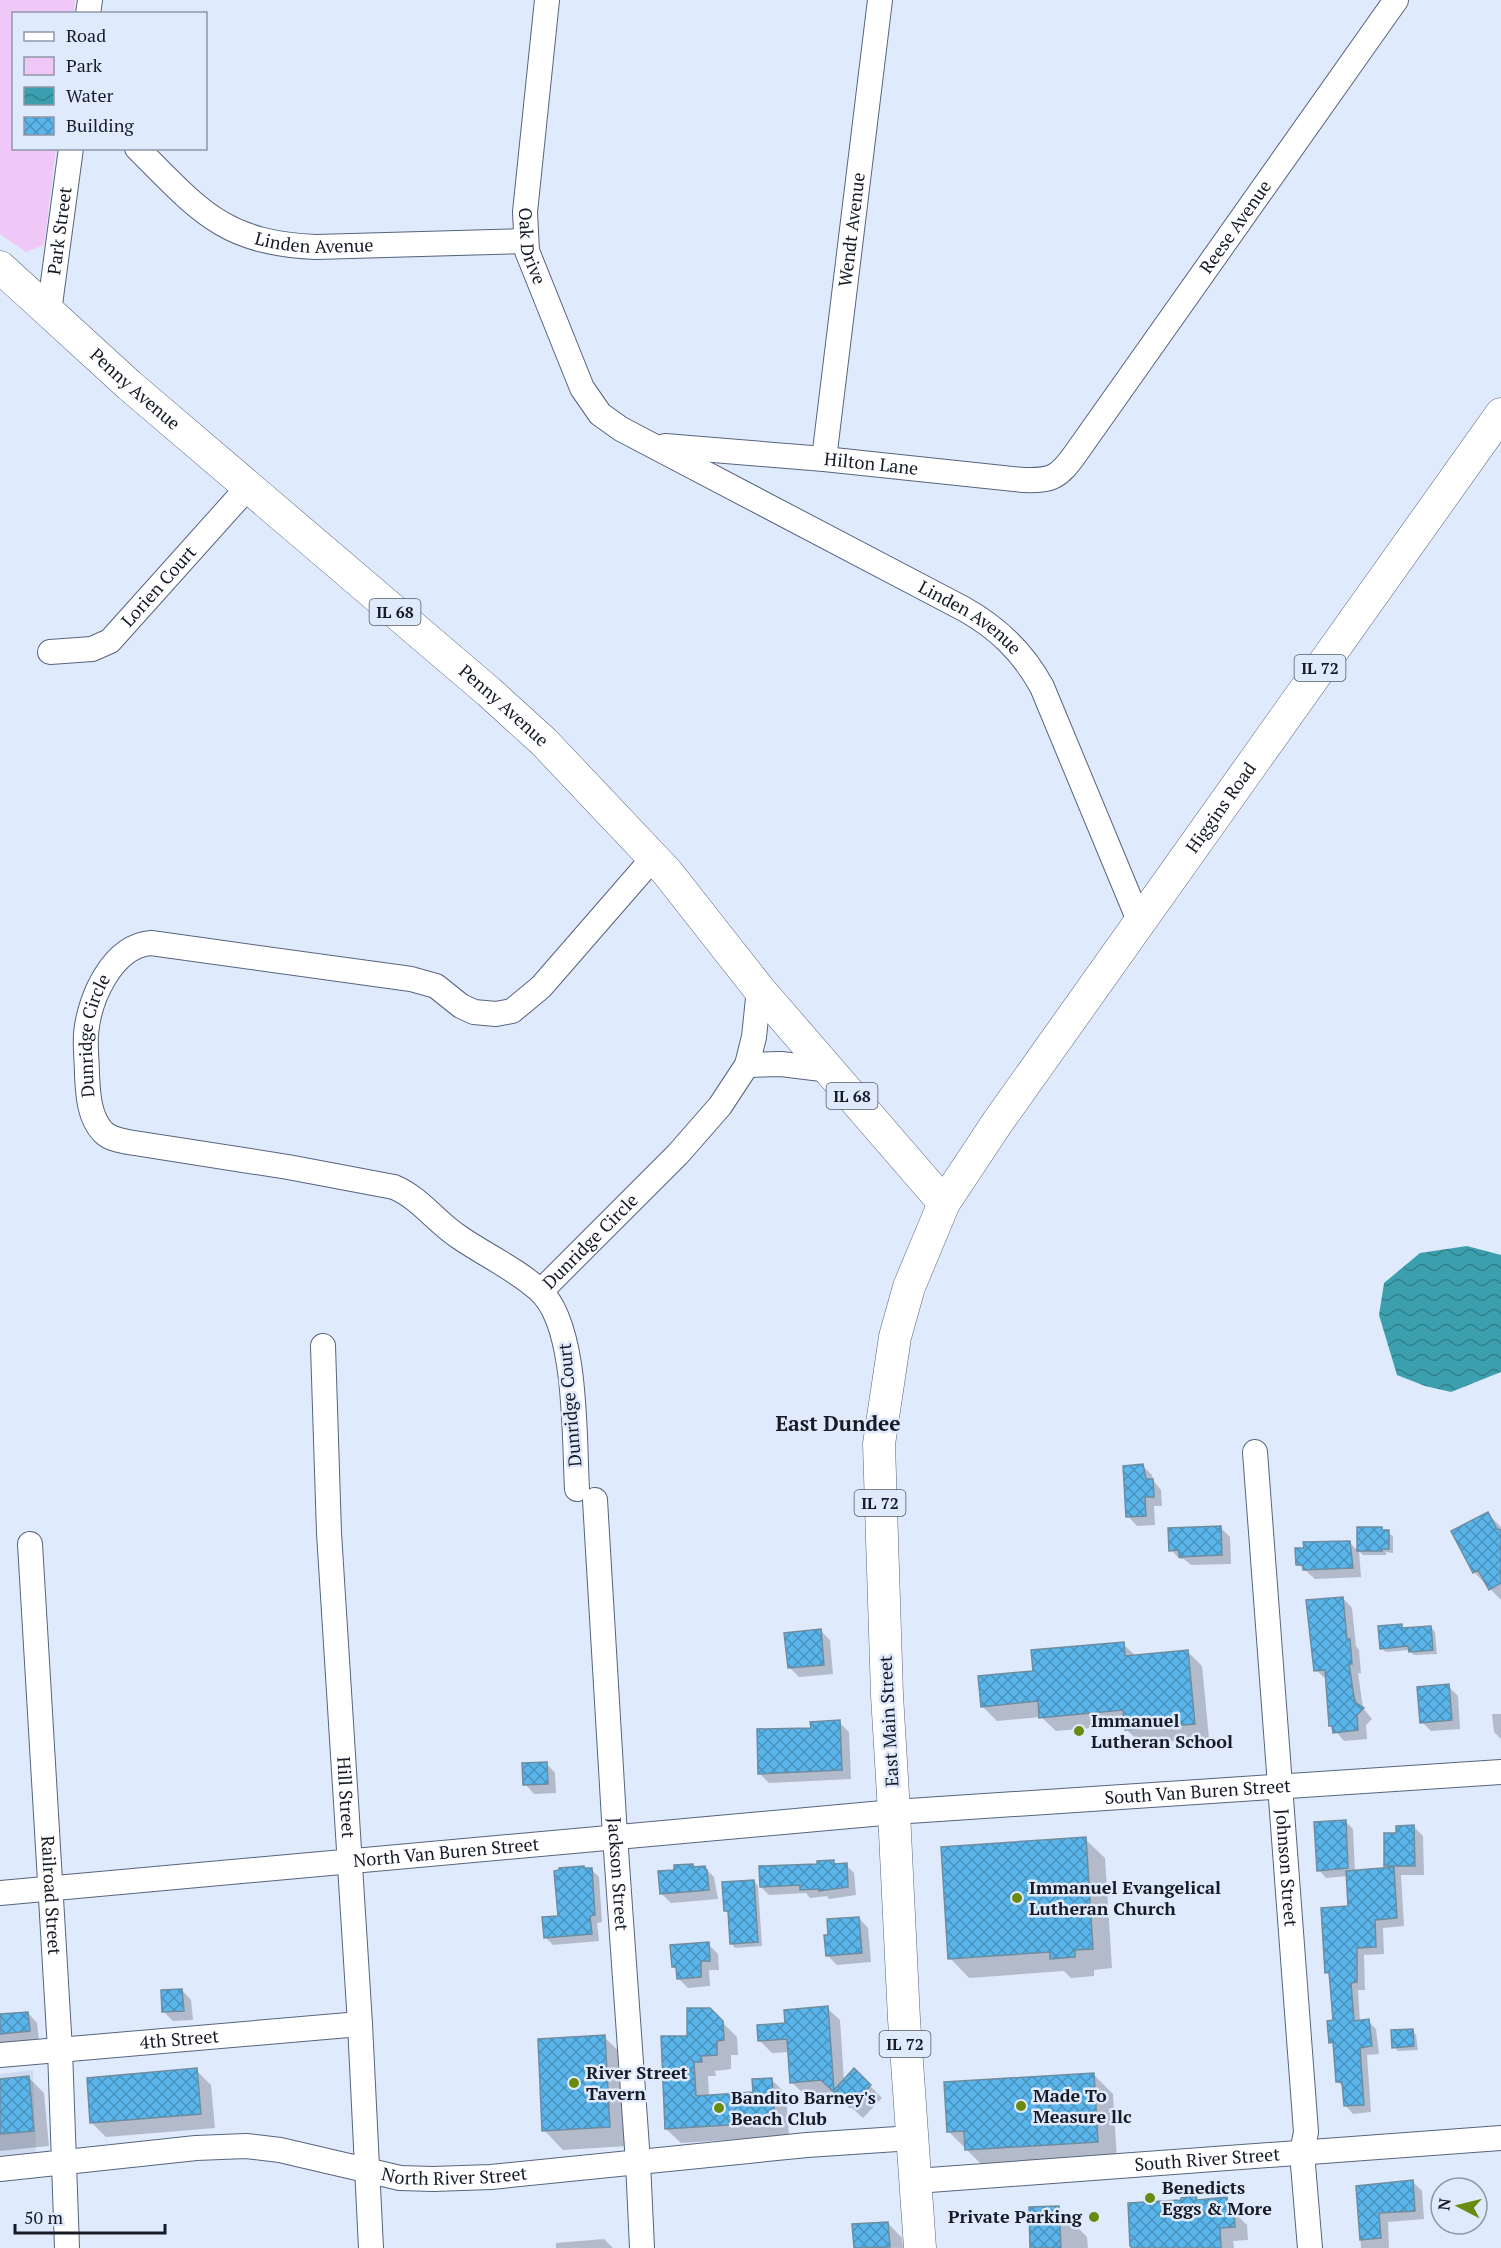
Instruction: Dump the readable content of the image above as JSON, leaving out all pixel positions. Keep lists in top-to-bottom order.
{
  "streets": {
    "main road": [
      "Penny Avenue",
      "IL 68",
      "IL 72",
      "Higgins Road",
      "East Main Street"
    ],
    "street": [
      "Reese Avenue",
      "Wendt Avenue",
      "Park Street",
      "Linden Avenue",
      "Oak Drive",
      "Hilton Lane",
      "Lorien Court",
      "Dunridge Circle",
      "Dunridge Court",
      "South Van Buren Street",
      "Hill Street",
      "North Van Buren Street",
      "Johnson Street",
      "Jackson Street",
      "Railroad Street",
      "4th Street",
      "South River Street",
      "North River Street"
    ]
  },
  "crossings": [
    ["Reese Avenue", "Hilton Lane"],
    ["Wendt Avenue", "Hilton Lane"],
    ["Park Street", "Penny Avenue"],
    ["Linden Avenue", "Oak Drive"],
    ["Linden Avenue", "Hilton Lane"],
    ["Linden Avenue", "Higgins Road"],
    ["Oak Drive", "Hilton Lane"],
    ["Penny Avenue", "Lorien Court"],
    ["Penny Avenue", "Higgins Road"],
    ["Penny Avenue", "Dunridge Circle"],
    ["Penny Avenue", "East Main Street"],
    ["Higgins Road", "East Main Street"],
    ["Dunridge Circle", "Dunridge Court"],
    ["Dunridge Court", "Jackson Street"],
    ["East Main Street", "South Van Buren Street"],
    ["East Main Street", "North Van Buren Street"],
    ["East Main Street", "South River Street"],
    ["East Main Street", "North River Street"],
    ["South Van Buren Street", "North Van Buren Street"],
    ["South Van Buren Street", "Johnson Street"],
    ["Hill Street", "North Van Buren Street"],
    ["Hill Street", "4th Street"],
    ["Hill Street", "North River Street"],
    ["North Van Buren Street", "Jackson Street"],
    ["North Van Buren Street", "Railroad Street"],
    ["Johnson Street", "South River Street"],
    ["Jackson Street", "North River Street"],
    ["Railroad Street", "4th Street"],
    ["Railroad Street", "North River Street"]
  ],
  "districts": ["East Dundee"],
  "places": [
    "Immanuel Lutheran School",
    "Immanuel Evangelical Lutheran Church",
    "River Street Tavern",
    "Made To Measure llc",
    "Bandito Barney's Beach Club",
    "Benedicts Eggs & More",
    "Private Parking"
  ],
  "legend": [
    "Road",
    "Park",
    "Water",
    "Building"
  ],
  "scale_bar": "50 m",
  "north": "left"
}
